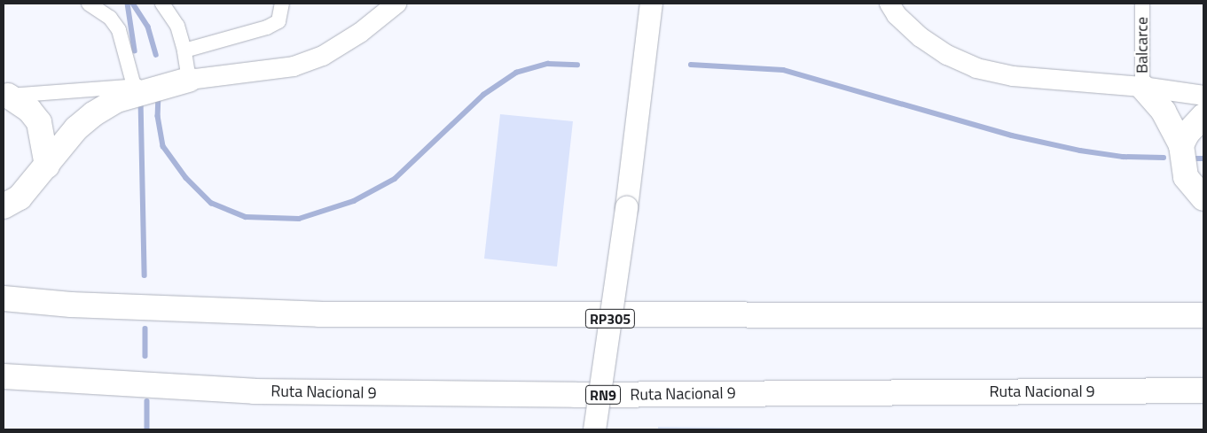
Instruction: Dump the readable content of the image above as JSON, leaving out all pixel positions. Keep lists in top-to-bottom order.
{
  "streets": {
    "highway": ["Ruta Nacional 9", "RN9"],
    "main road": ["RP305"],
    "street": ["Balcarce"]
  }
}
